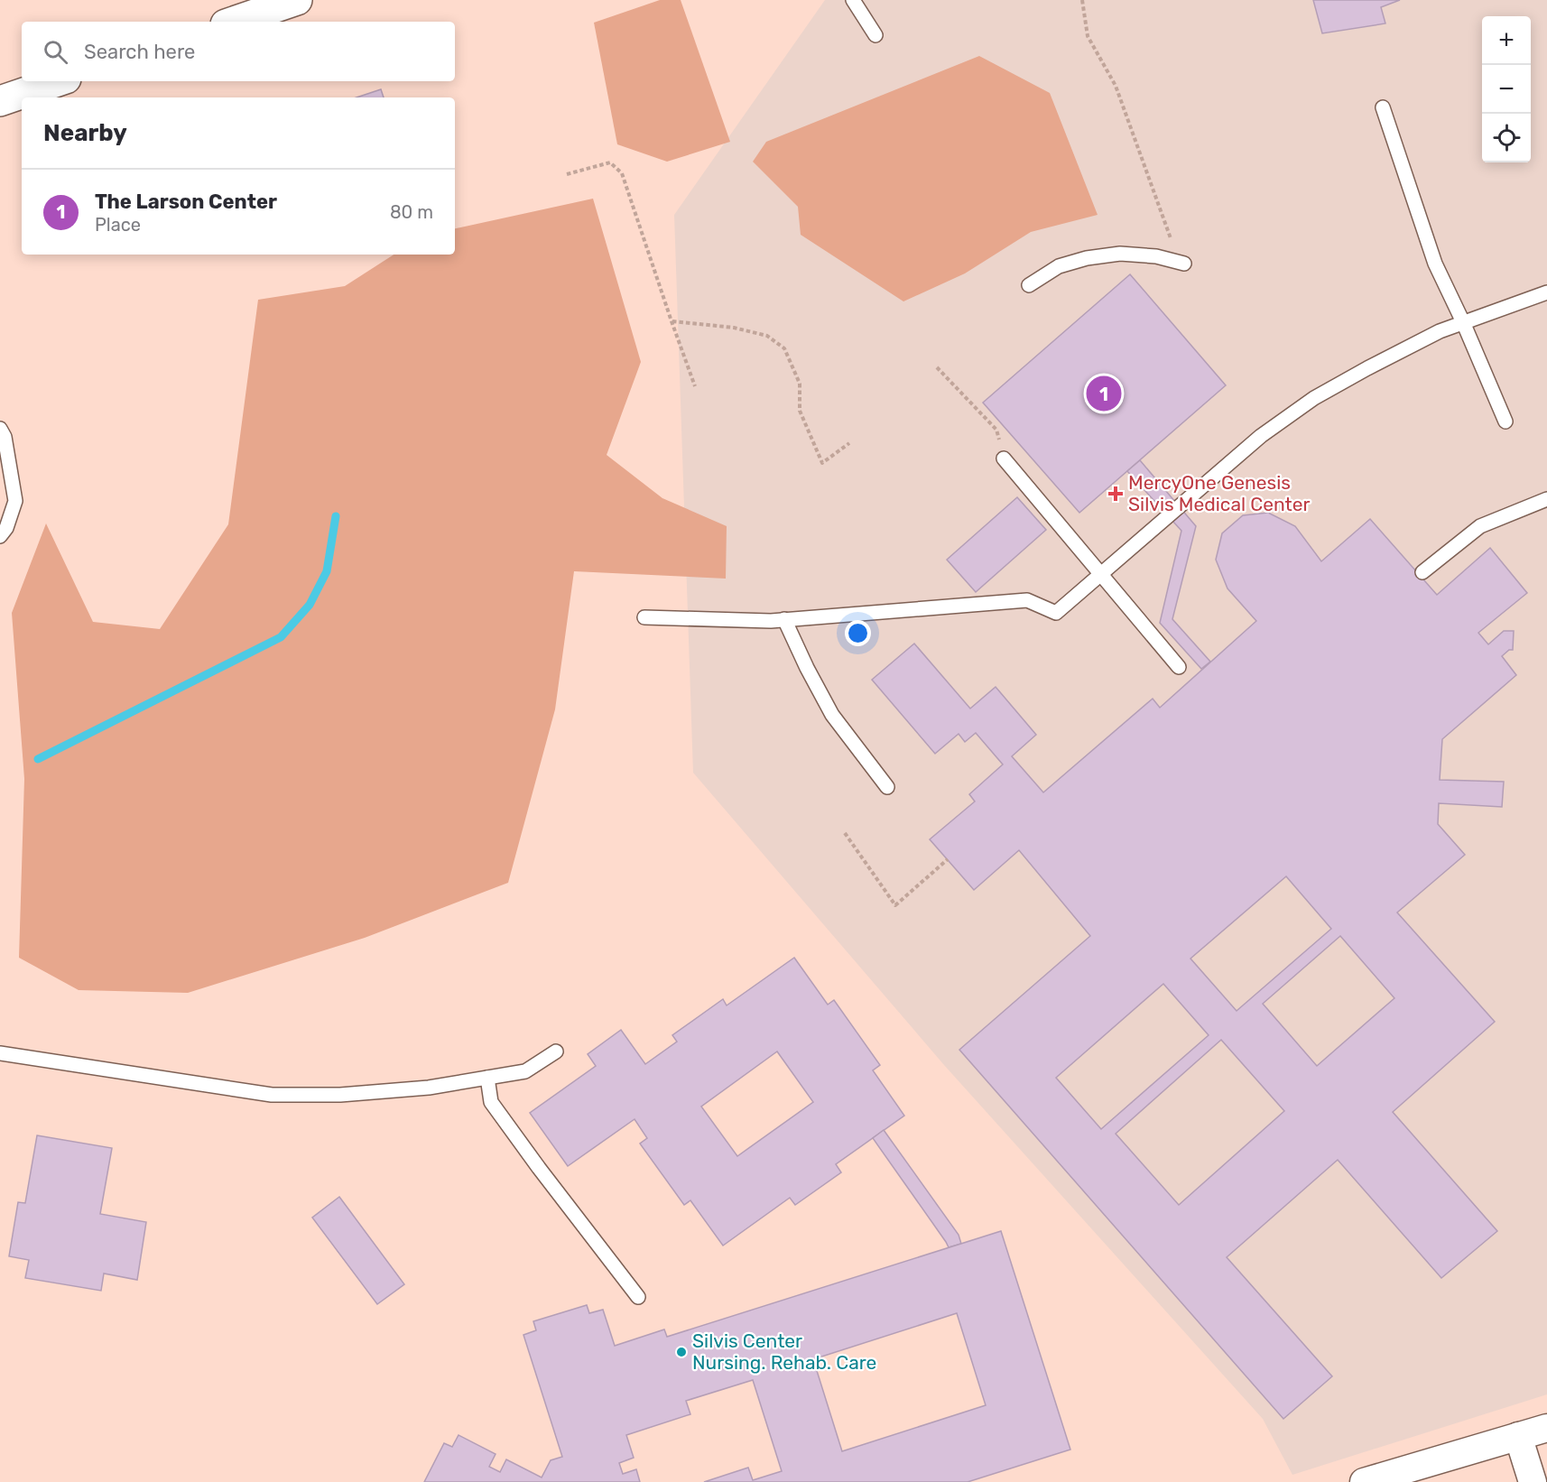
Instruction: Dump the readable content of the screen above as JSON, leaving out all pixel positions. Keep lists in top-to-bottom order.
{
  "places": {
    "health": ["MercyOne Genesis Silvis Medical Center"],
    "other": ["Silvis Center Nursing. Rehab. Care"]
  },
  "page": {
    "map_buttons": ["+", "−"],
    "search": "Search here",
    "heading": "Nearby",
    "list": [
      {
        "mark": "1",
        "name": "The Larson Center",
        "note": "Place",
        "value": "80 m"
      }
    ],
    "pins": "1"
  }
}
